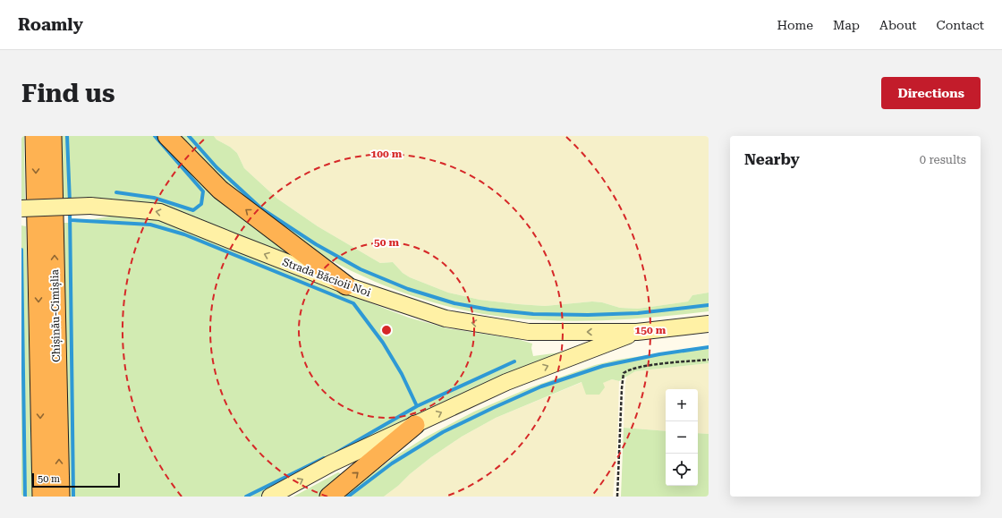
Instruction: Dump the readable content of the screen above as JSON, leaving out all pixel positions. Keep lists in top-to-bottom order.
{
  "streets": {
    "highway": ["Chișinău-Cimișlia"],
    "main road": ["Strada Băcioii Noi"]
  },
  "scale_bar": "50 m",
  "page": {
    "header": "Roamly",
    "nav": [
      "Home",
      "Map",
      "About",
      "Contact"
    ],
    "buttons": "Directions",
    "title": "Find us",
    "heading": ["Nearby", "0 results"],
    "map_buttons": ["+", "−"],
    "scale": "50 m"
  },
  "rings": ["100 m", "50 m", "150 m"]
}
